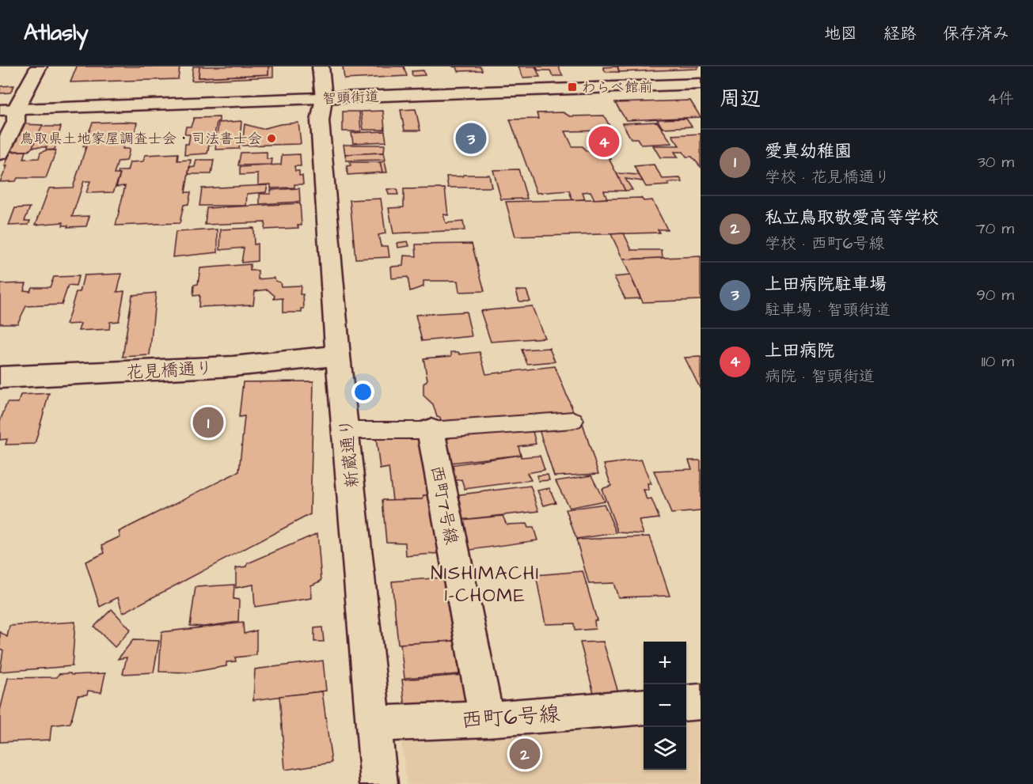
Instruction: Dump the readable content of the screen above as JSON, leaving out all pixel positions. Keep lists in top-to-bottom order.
{
  "streets": {
    "street": [
      "智頭街道",
      "花見橋通り",
      "新蔵通り",
      "西町7号線",
      "西町6号線"
    ]
  },
  "crossings": [
    ["智頭街道", "新蔵通り"],
    ["花見橋通り", "新蔵通り"],
    ["新蔵通り", "西町6号線"],
    ["西町7号線", "西町6号線"]
  ],
  "districts": ["NISHIMACHI 1-CHOME"],
  "places": {
    "transit": ["わらべ館前"],
    "other": ["鳥取県土地家屋調査士会・司法書士会"]
  },
  "page": {
    "header": "Atlasly",
    "nav": ["地図", "経路", "保存済み"],
    "heading": ["周辺", "4件"],
    "pins": [
      "3",
      "4",
      "1",
      "2"
    ],
    "list": [
      {
        "mark": "1",
        "name": "愛真幼稚園",
        "note": "学校 · 花見橋通り",
        "value": "30 m"
      },
      {
        "mark": "2",
        "name": "私立鳥取敬愛高等学校",
        "note": "学校 · 西町6号線",
        "value": "70 m"
      },
      {
        "mark": "3",
        "name": "上田病院駐車場",
        "note": "駐車場 · 智頭街道",
        "value": "90 m"
      },
      {
        "mark": "4",
        "name": "上田病院",
        "note": "病院 · 智頭街道",
        "value": "110 m"
      }
    ],
    "map_buttons": ["+", "−"]
  }
}
